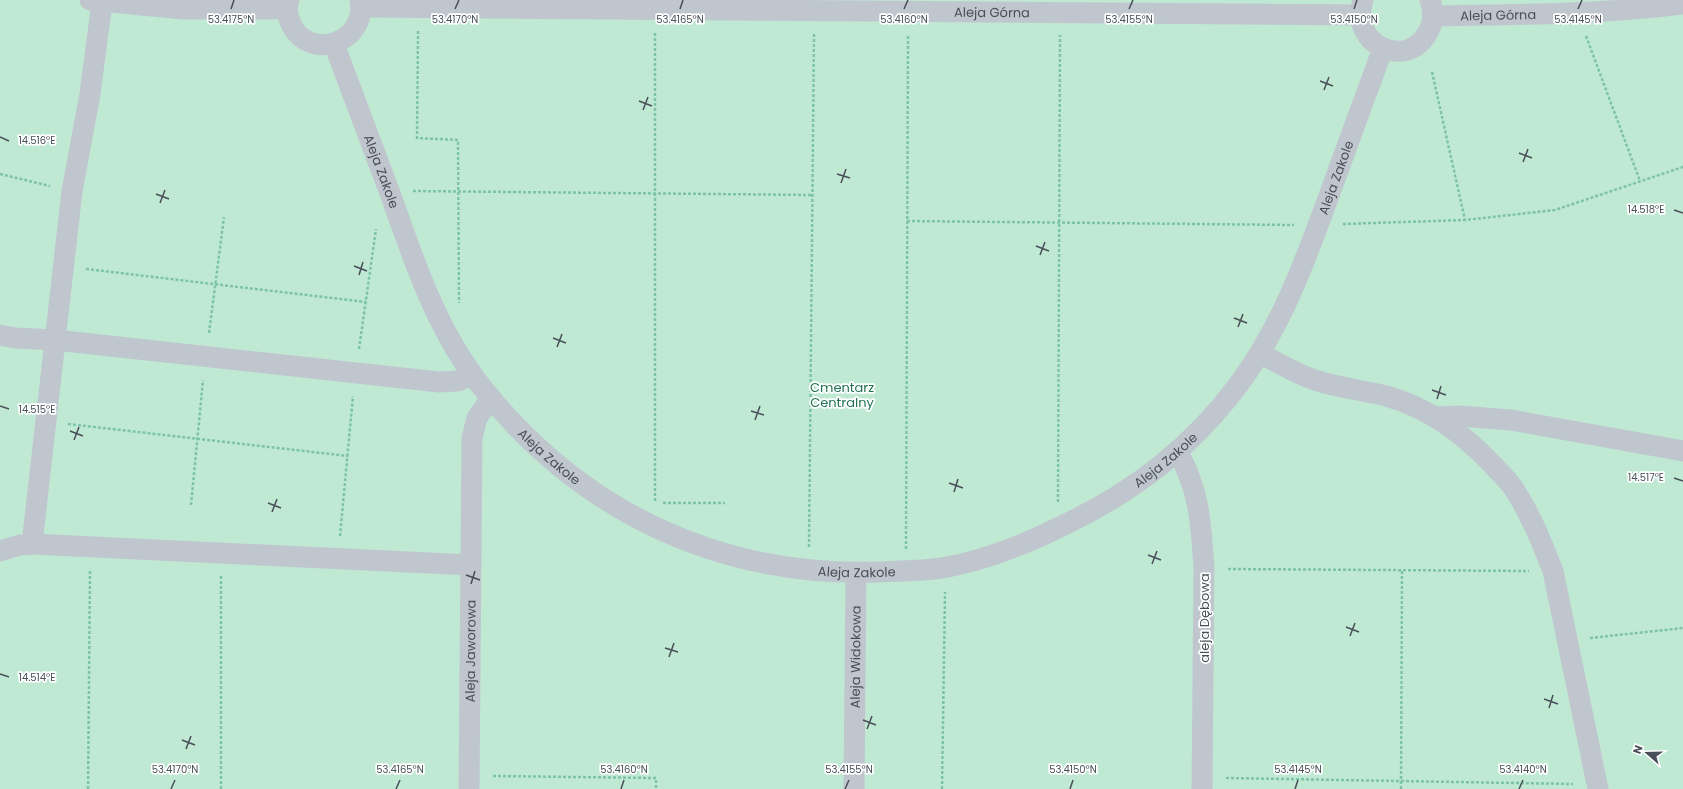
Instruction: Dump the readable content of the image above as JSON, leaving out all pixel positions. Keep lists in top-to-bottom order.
{
  "streets": {
    "street": [
      "Aleja Górna",
      "Aleja Zakole",
      "aleja Dębowa",
      "Aleja Jaworowa",
      "Aleja Widokowa"
    ]
  },
  "crossings": [
    ["Aleja Górna", "Aleja Zakole"],
    ["Aleja Zakole", "aleja Dębowa"],
    ["Aleja Zakole", "Aleja Jaworowa"],
    ["Aleja Zakole", "Aleja Widokowa"]
  ],
  "parks": ["Cmentarz Centralny"],
  "north": "left",
  "coordinates": [
    "53.4175°N",
    "53.4170°N",
    "53.4165°N",
    "53.4160°N",
    "53.4155°N",
    "53.4145°N",
    "53.4150°N",
    "14.516°E",
    "14.518°E",
    "14.515°E",
    "14.517°E",
    "14.514°E",
    "53.4140°N"
  ]
}
